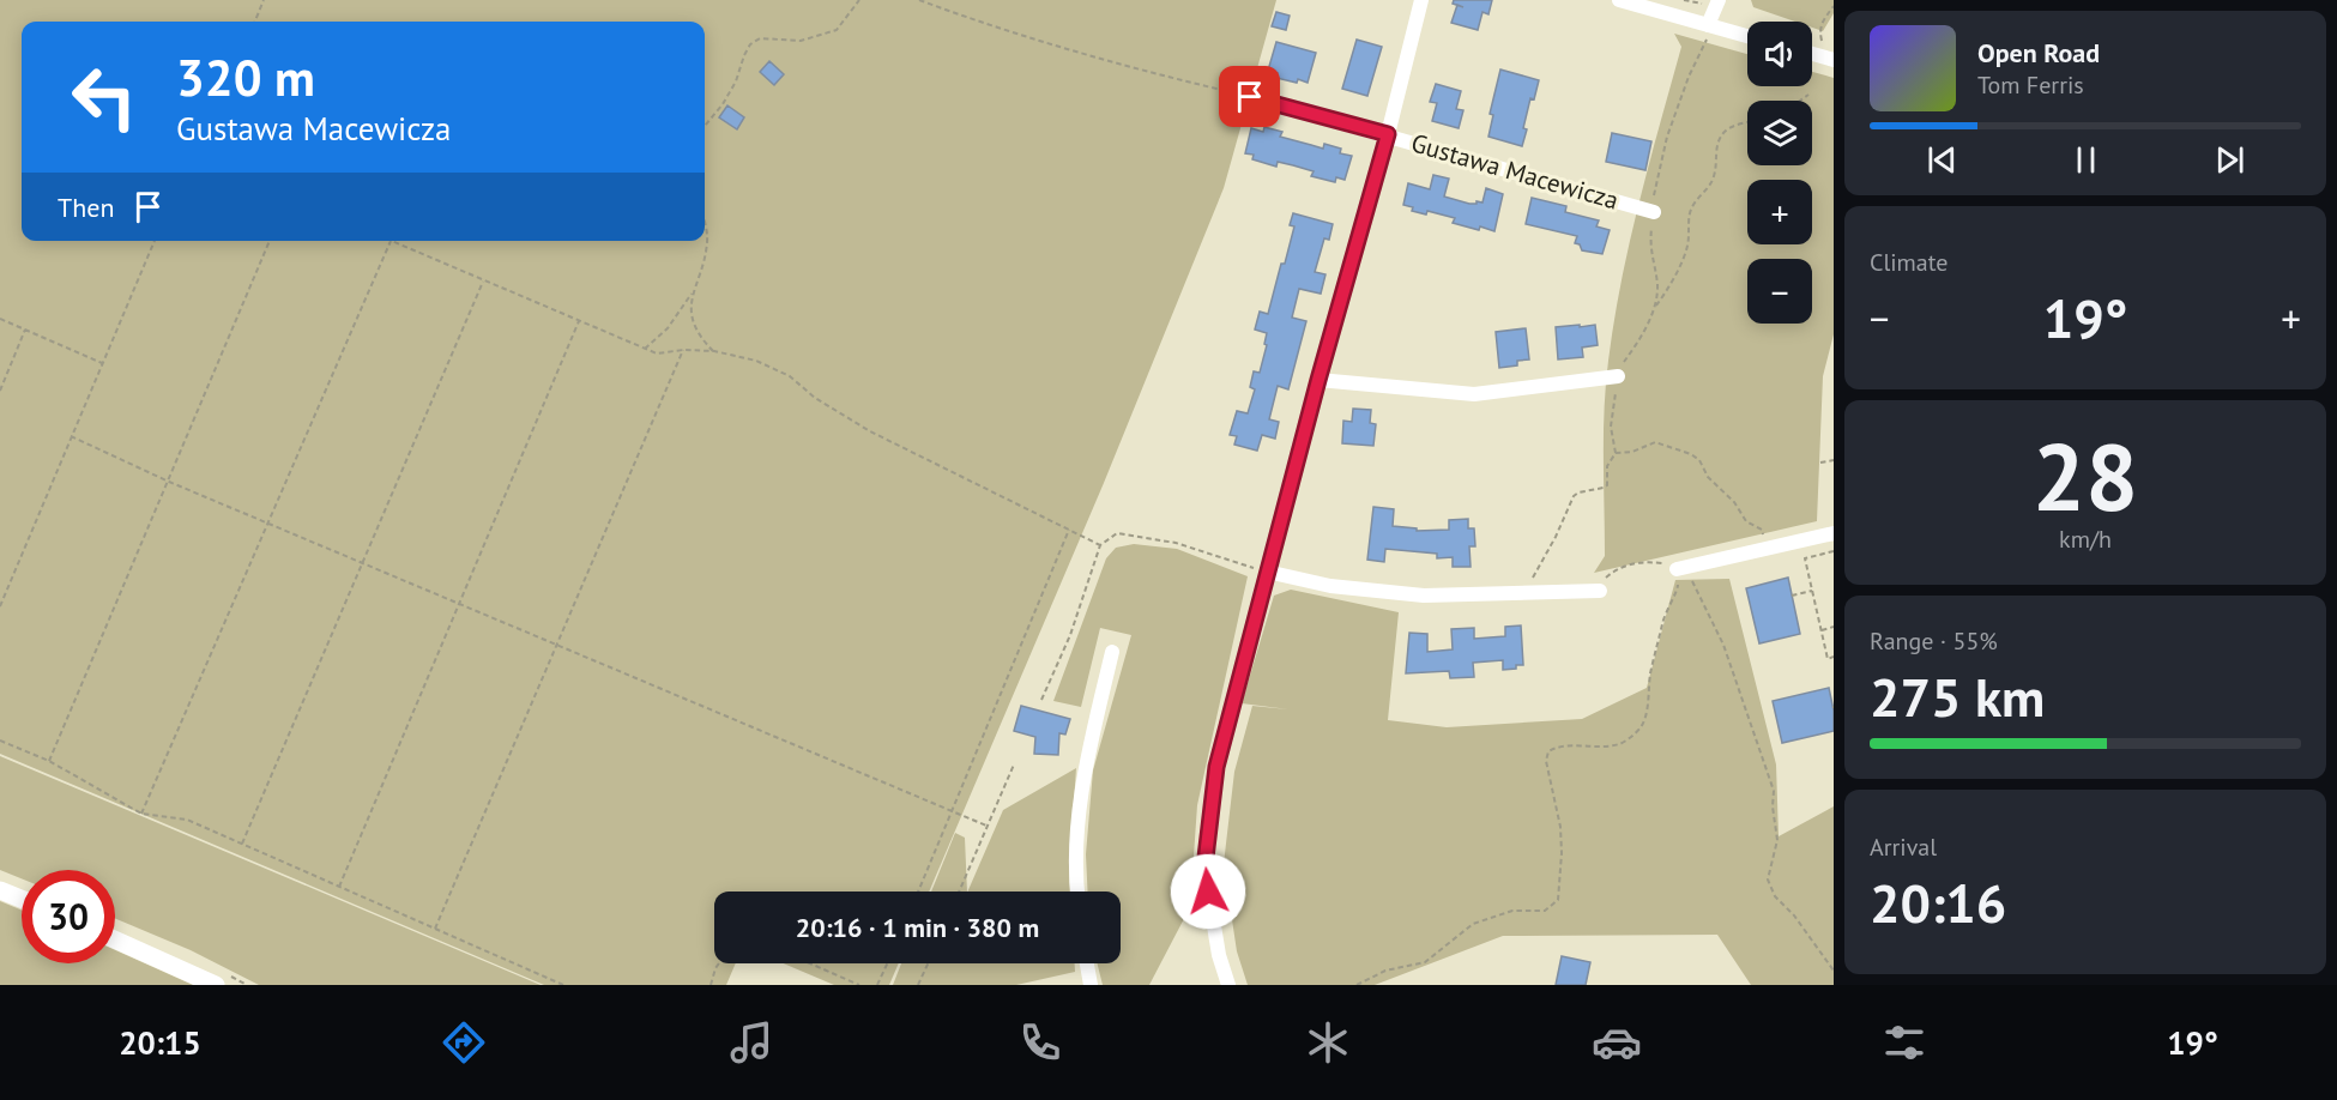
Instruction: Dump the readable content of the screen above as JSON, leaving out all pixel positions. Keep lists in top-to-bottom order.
{
  "streets": {
    "street": ["Gustawa Macewicza"]
  },
  "page": {
    "map_buttons": ["+", "−"],
    "turn": ["320 m", "Gustawa Macewicza"],
    "song": ["Open Road", "Tom Ferris"],
    "then": "Then",
    "tile": [
      "Climate",
      ["28", "km/h"],
      ["Range · 55%", "275 km"],
      ["Arrival", "20:16"]
    ],
    "heat": ["−", "19°", "+"],
    "limit": "30",
    "trip": "20:16 · 1 min · 380 m",
    "tabs": ["20:15", "19°"]
  }
}
